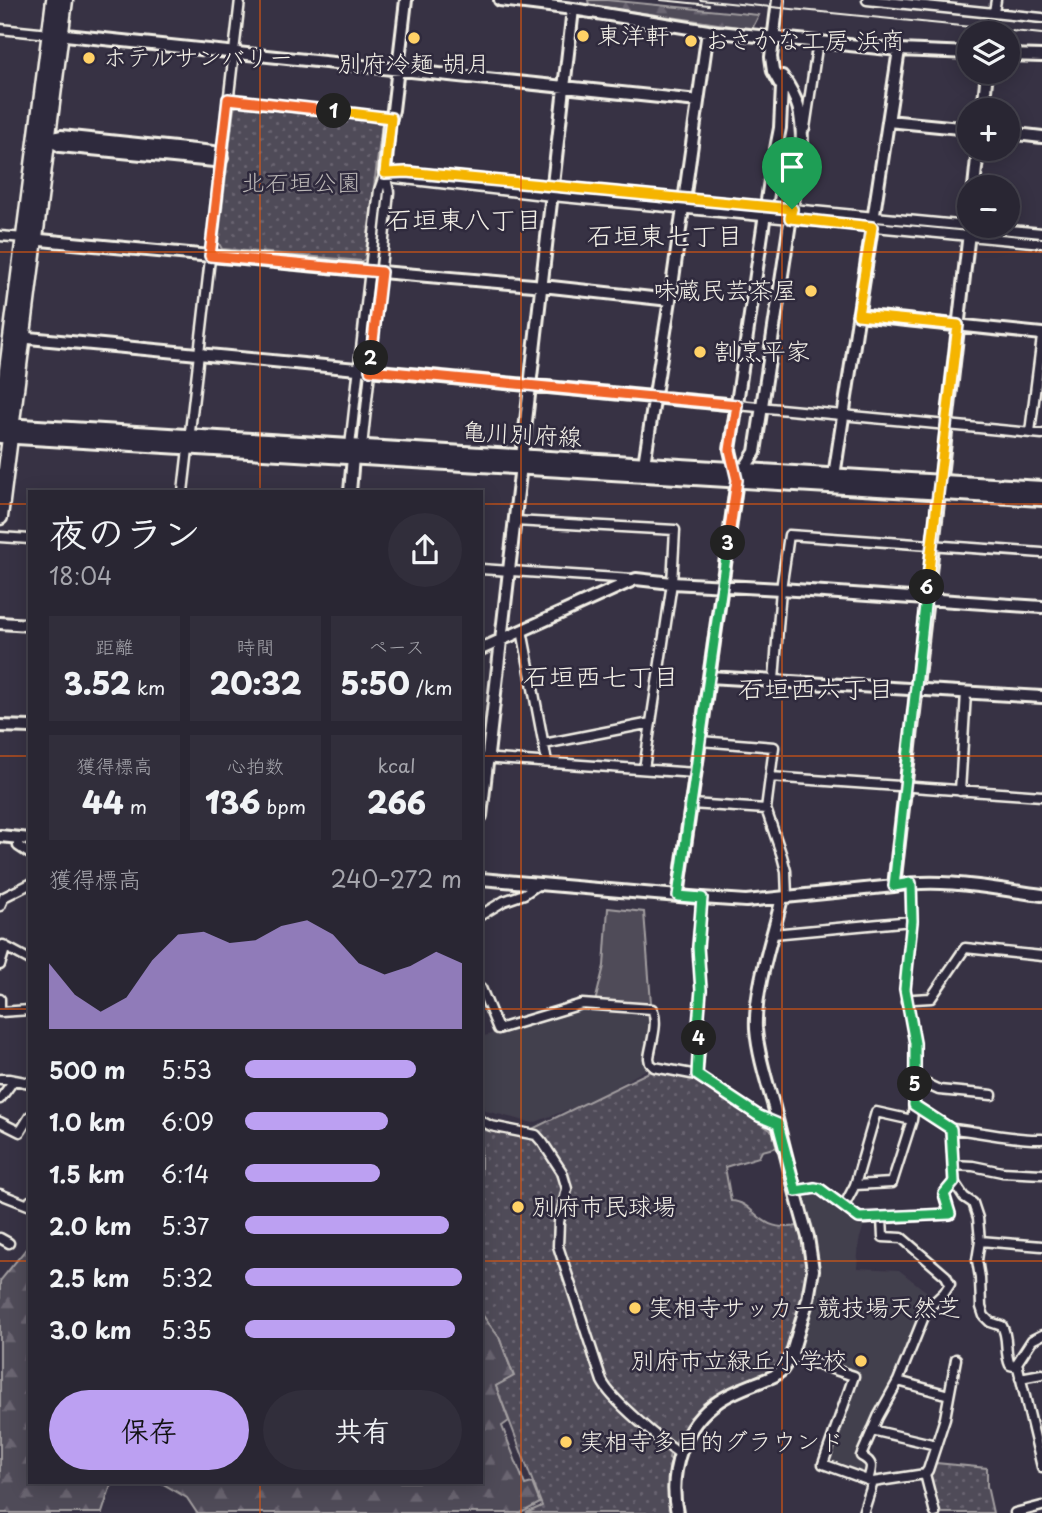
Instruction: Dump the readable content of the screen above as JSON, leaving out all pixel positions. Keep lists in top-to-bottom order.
{
  "streets": {
    "main road": ["亀川別府線"]
  },
  "districts": [
    "石垣東八丁目",
    "石垣東七丁目",
    "石垣西七丁目",
    "石垣西六丁目"
  ],
  "parks": ["北石垣公園"],
  "places": [
    "東洋軒",
    "別府冷麺 胡月",
    "おさかな工房 浜商",
    "ホテルサンバリー",
    "味蔵民芸茶屋",
    "割烹平家",
    "別府市民球場",
    "実相寺サッカー競技場天然芝",
    "別府市立緑丘小学校",
    "実相寺多目的グラウンド"
  ],
  "page": {
    "map_buttons": ["+", "−"],
    "pins": [
      "1",
      "2",
      "3",
      "6",
      "4",
      "5"
    ],
    "heading": ["夜のラン", "18:04"],
    "stats": [
      ["距離", "3.52 km"],
      ["時間", "20:32"],
      ["ペース", "5:50 /km"],
      ["獲得標高", "44 m"],
      ["心拍数", "136 bpm"],
      ["kcal", "266"]
    ],
    "chart": ["獲得標高", "240–272 m"],
    "list": [
      {
        "name": "500 m",
        "note": "5:53"
      },
      {
        "name": "1.0 km",
        "note": "6:09"
      },
      {
        "name": "1.5 km",
        "note": "6:14"
      },
      {
        "name": "2.0 km",
        "note": "5:37"
      },
      {
        "name": "2.5 km",
        "note": "5:32"
      },
      {
        "name": "3.0 km",
        "note": "5:35"
      }
    ],
    "buttons": ["保存", "共有"]
  }
}
